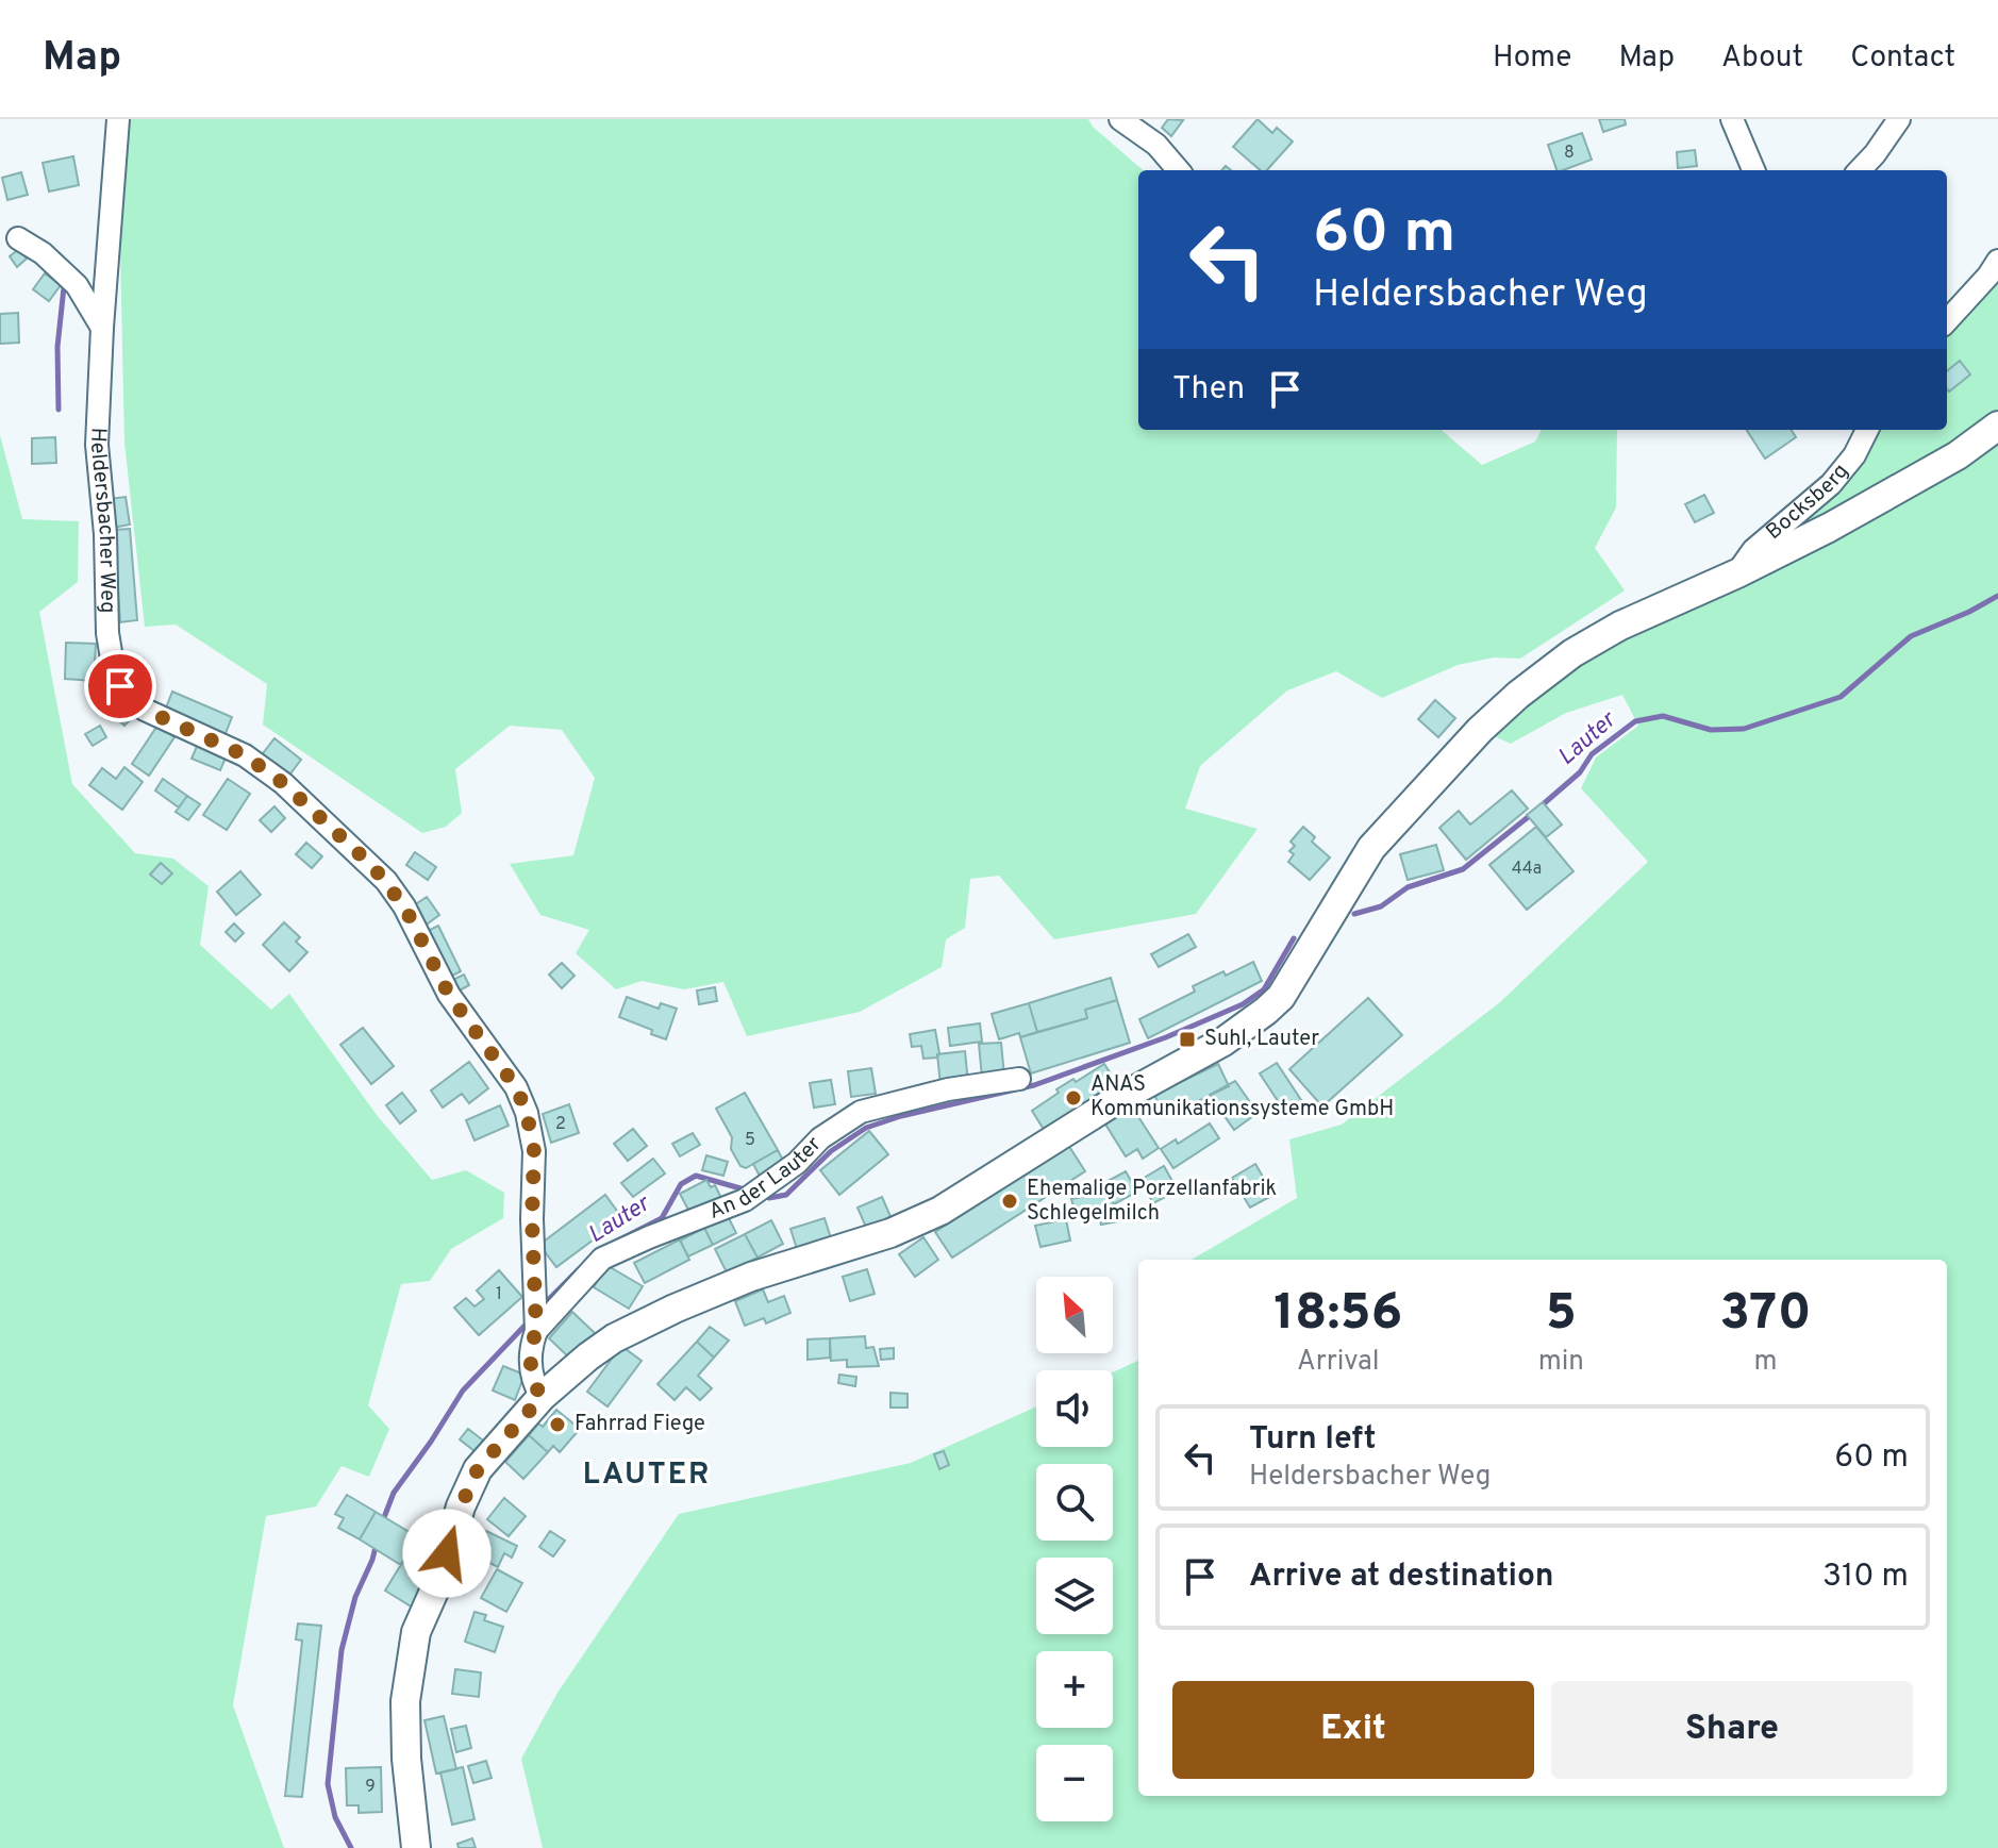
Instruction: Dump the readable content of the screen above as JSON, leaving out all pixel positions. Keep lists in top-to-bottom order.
{
  "streets": {
    "street": ["Bocksberg", "Heldersbacher Weg", "An der Lauter"]
  },
  "crossings": [
    ["Heldersbacher Weg", "An der Lauter"]
  ],
  "districts": ["LAUTER"],
  "water": ["Lauter"],
  "places": {
    "transit": ["Suhl, Lauter"],
    "other": ["ANAS Kommunikationssysteme GmbH", "Ehemalige Porzellanfabrik Schlegelmilch", "Fahrrad Fiege"]
  },
  "house_numbers": [
    "8",
    "44a",
    "2",
    "5",
    "1",
    "9"
  ],
  "north": "top left",
  "page": {
    "header": "Map",
    "nav": [
      "Home",
      "Map",
      "About",
      "Contact"
    ],
    "turn": ["60 m", "Heldersbacher Weg"],
    "then": "Then",
    "eta": [
      "18:56",
      "Arrival",
      "5",
      "min",
      "370",
      "m"
    ],
    "map_buttons": ["+", "−"],
    "list": [
      {
        "name": "Turn left",
        "note": "Heldersbacher Weg",
        "value": "60 m"
      },
      {
        "name": "Arrive at destination",
        "value": "310 m"
      }
    ],
    "buttons": ["Exit", "Share"]
  }
}
